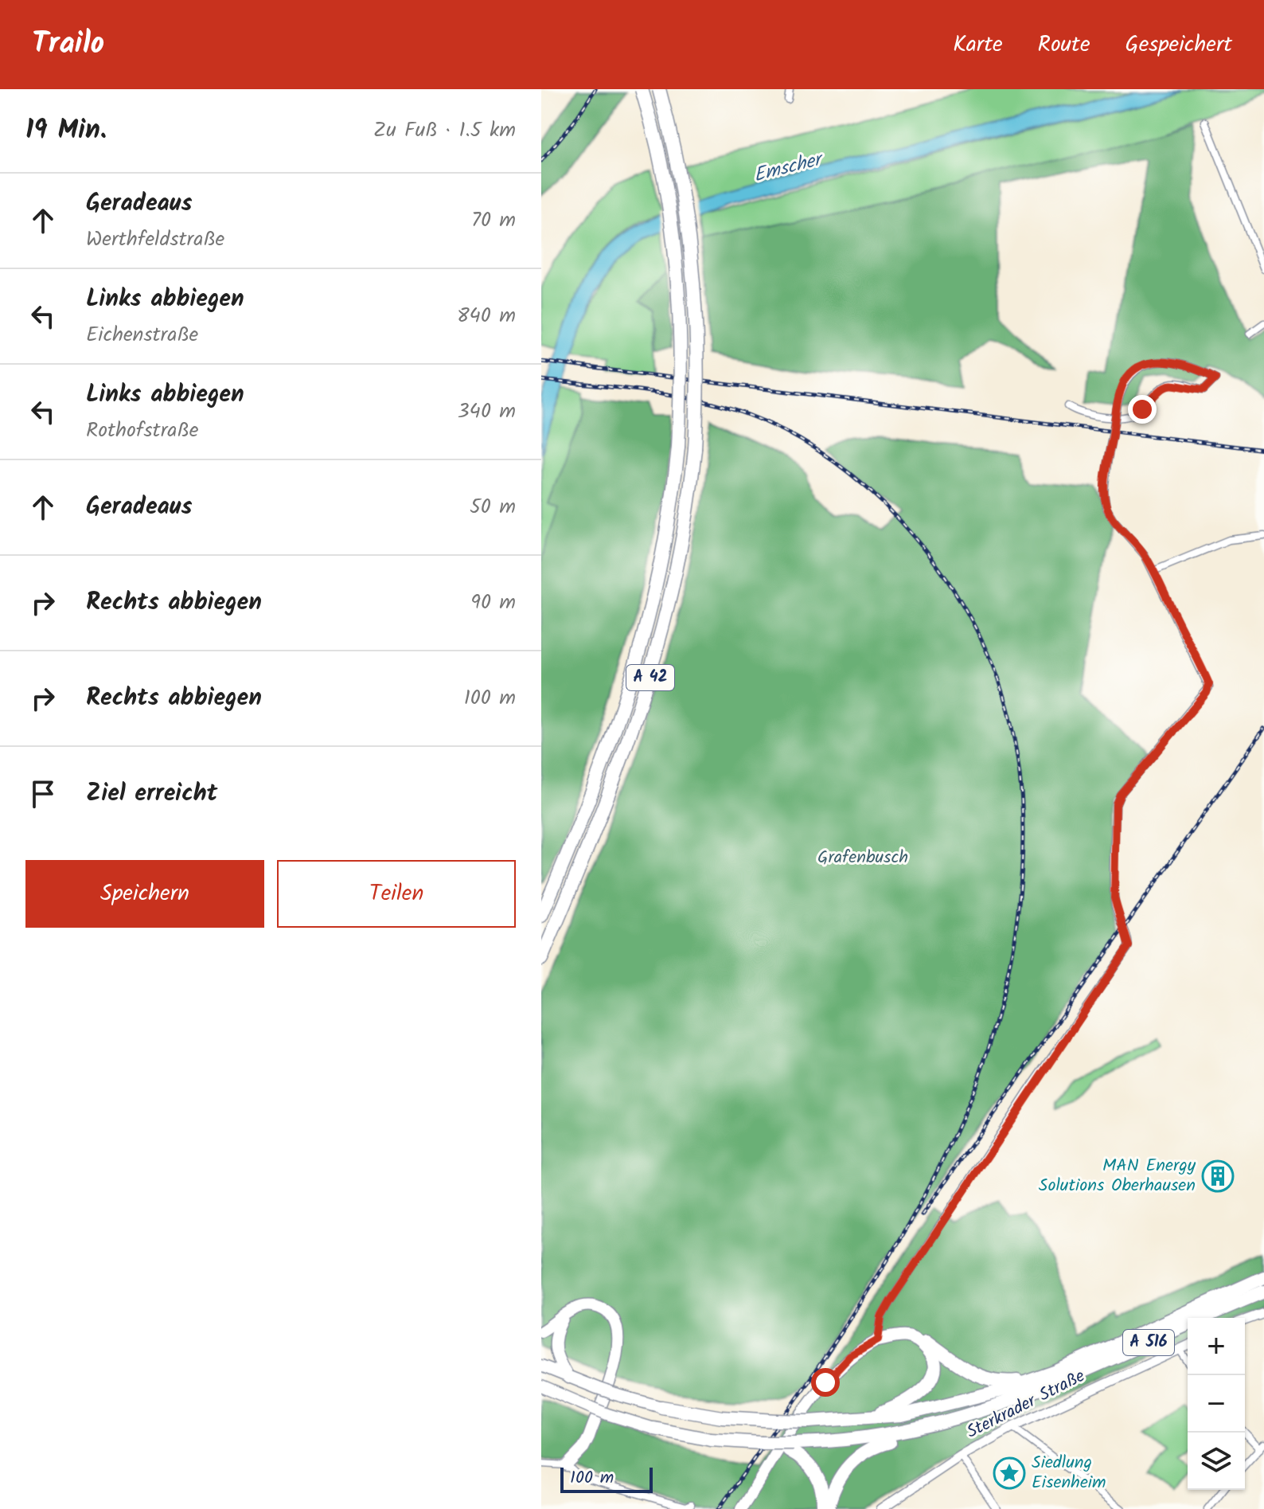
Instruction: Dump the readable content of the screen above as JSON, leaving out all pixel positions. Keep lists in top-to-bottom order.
{
  "streets": {
    "highway": ["A 42", "A 516"],
    "street": ["Sterkrader Straße"]
  },
  "water": ["Emscher"],
  "parks": ["Grafenbusch"],
  "places": {
    "building": ["MAN Energy Solutions Oberhausen"],
    "place": ["Siedlung Eisenheim"]
  },
  "scale_bar": "100 m",
  "page": {
    "header": "Trailo",
    "nav": ["Karte", "Route", "Gespeichert"],
    "heading": ["19 Min.", "Zu Fuß · 1.5 km"],
    "list": [
      ["Geradeaus", "Werthfeldstraße", "70 m"],
      ["Links abbiegen", "Eichenstraße", "840 m"],
      ["Links abbiegen", "Rothofstraße", "340 m"],
      ["Geradeaus", "50 m"],
      ["Rechts abbiegen", "90 m"],
      ["Rechts abbiegen", "100 m"],
      "Ziel erreicht"
    ],
    "buttons": ["Speichern", "Teilen"],
    "map_buttons": ["+", "−"],
    "scale": "100 m"
  }
}
